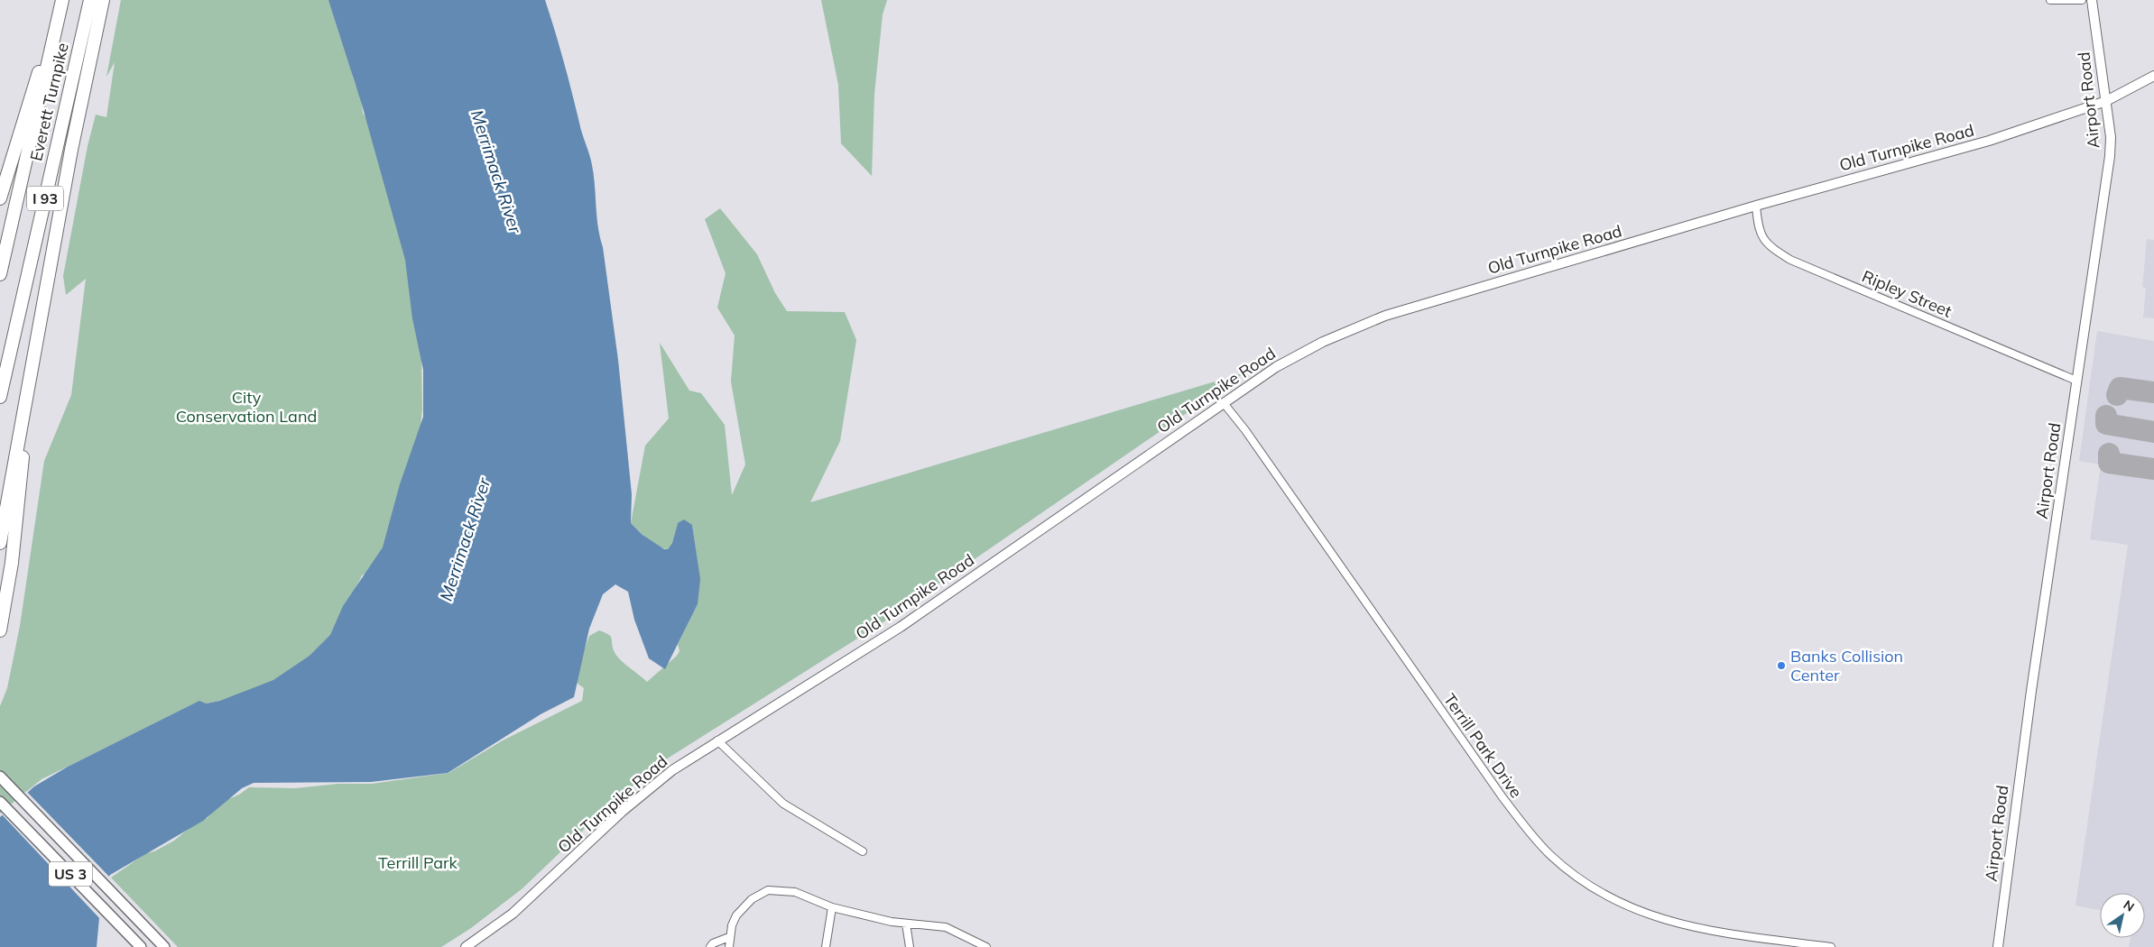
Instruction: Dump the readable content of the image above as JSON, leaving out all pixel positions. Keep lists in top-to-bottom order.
{
  "streets": {
    "highway": ["Everett Turnpike", "I 93"],
    "main road": ["US 3"],
    "street": [
      "Airport Road",
      "Old Turnpike Road",
      "Ripley Street",
      "Terrill Park Drive"
    ]
  },
  "crossings": [
    ["Airport Road", "Old Turnpike Road"],
    ["Airport Road", "Ripley Street"],
    ["Old Turnpike Road", "Ripley Street"],
    ["Old Turnpike Road", "Terrill Park Drive"]
  ],
  "water": ["Merrimack River"],
  "parks": ["City Conservation Land", "Terrill Park"],
  "places": ["Banks Collision Center"],
  "north": "top right"
}
